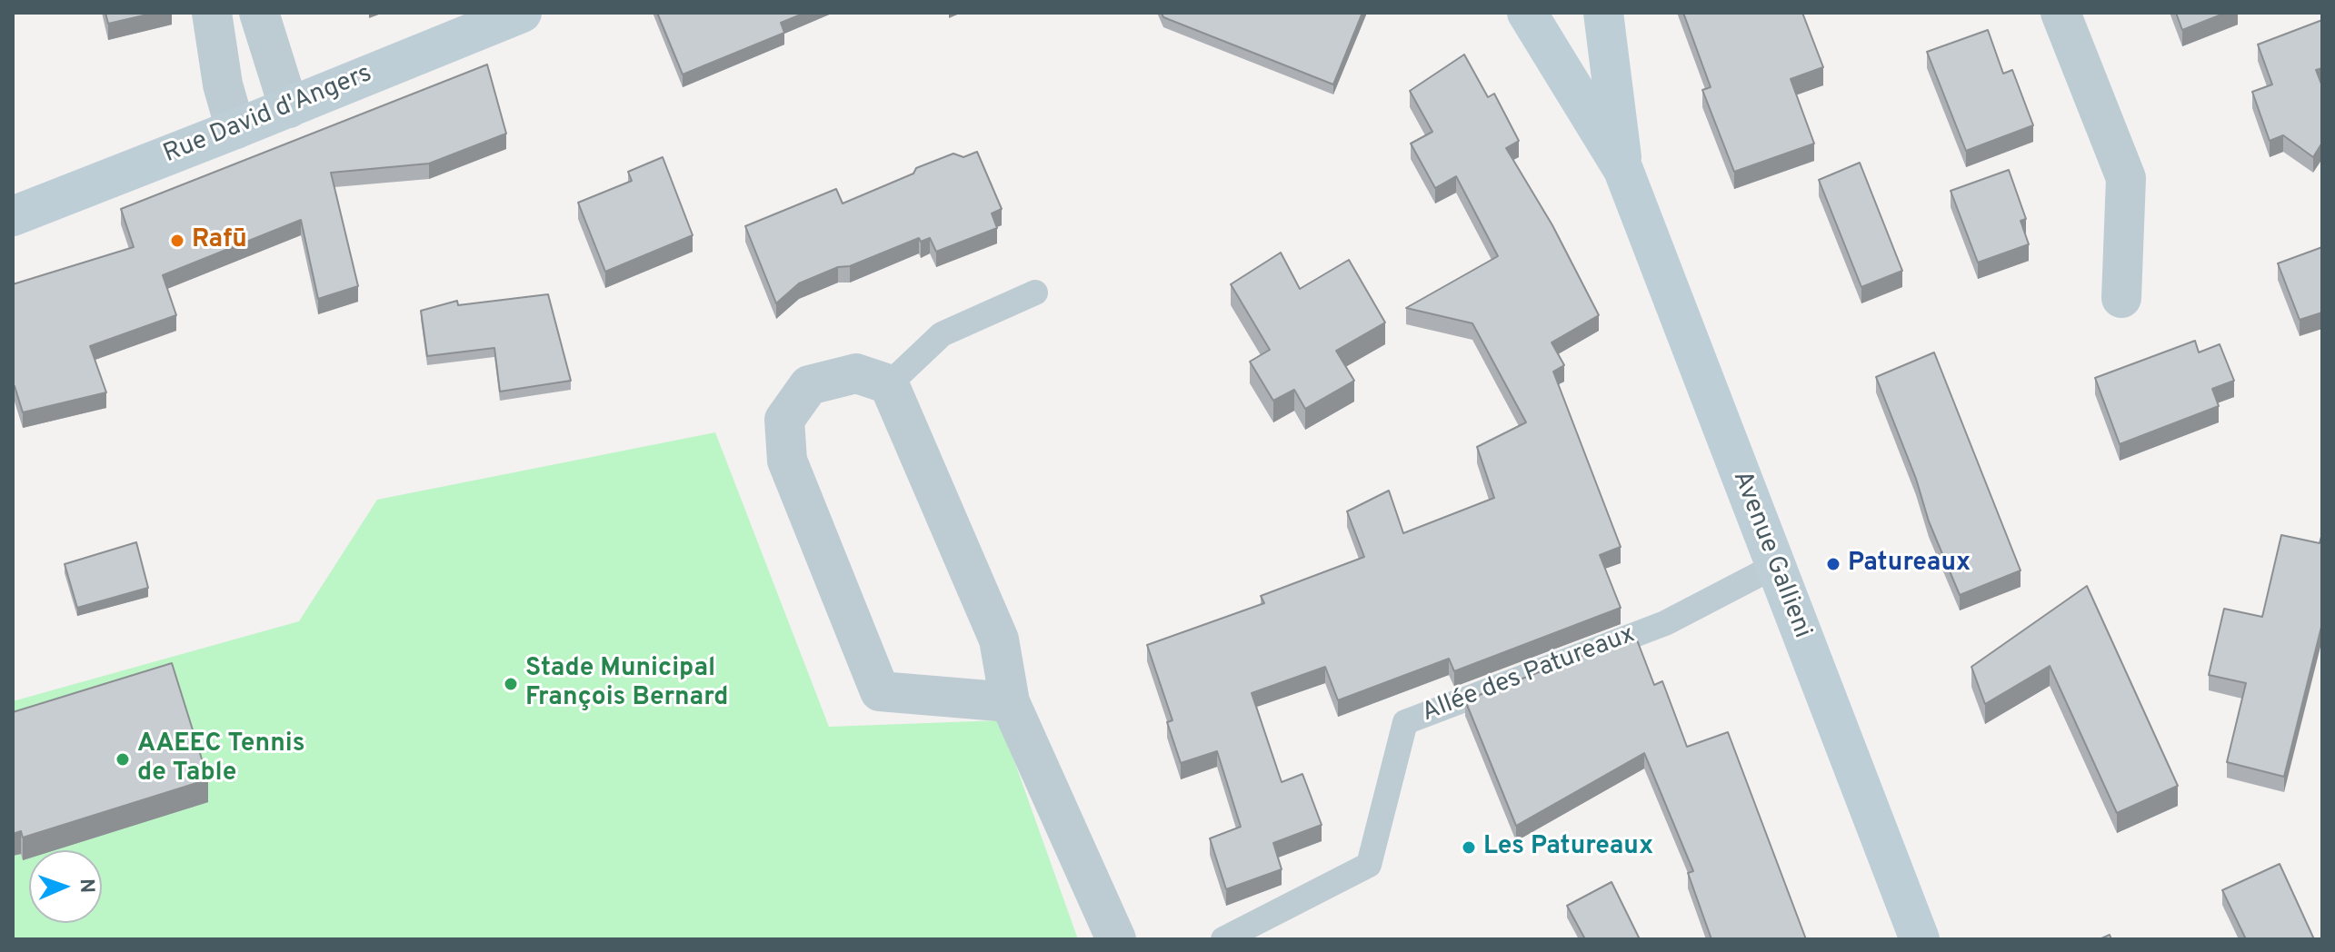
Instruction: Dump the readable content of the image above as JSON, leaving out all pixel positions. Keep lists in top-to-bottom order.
{
  "streets": {
    "main road": ["Rue David d'Angers", "Avenue Gallieni"],
    "lane": ["Allée des Patureaux"]
  },
  "crossings": [
    ["Avenue Gallieni", "Allée des Patureaux"]
  ],
  "places": [
    "Rafū",
    "Patureaux",
    "Stade Municipal François Bernard",
    "AAEEC Tennis de Table",
    "Les Patureaux"
  ],
  "north": "right"
}
